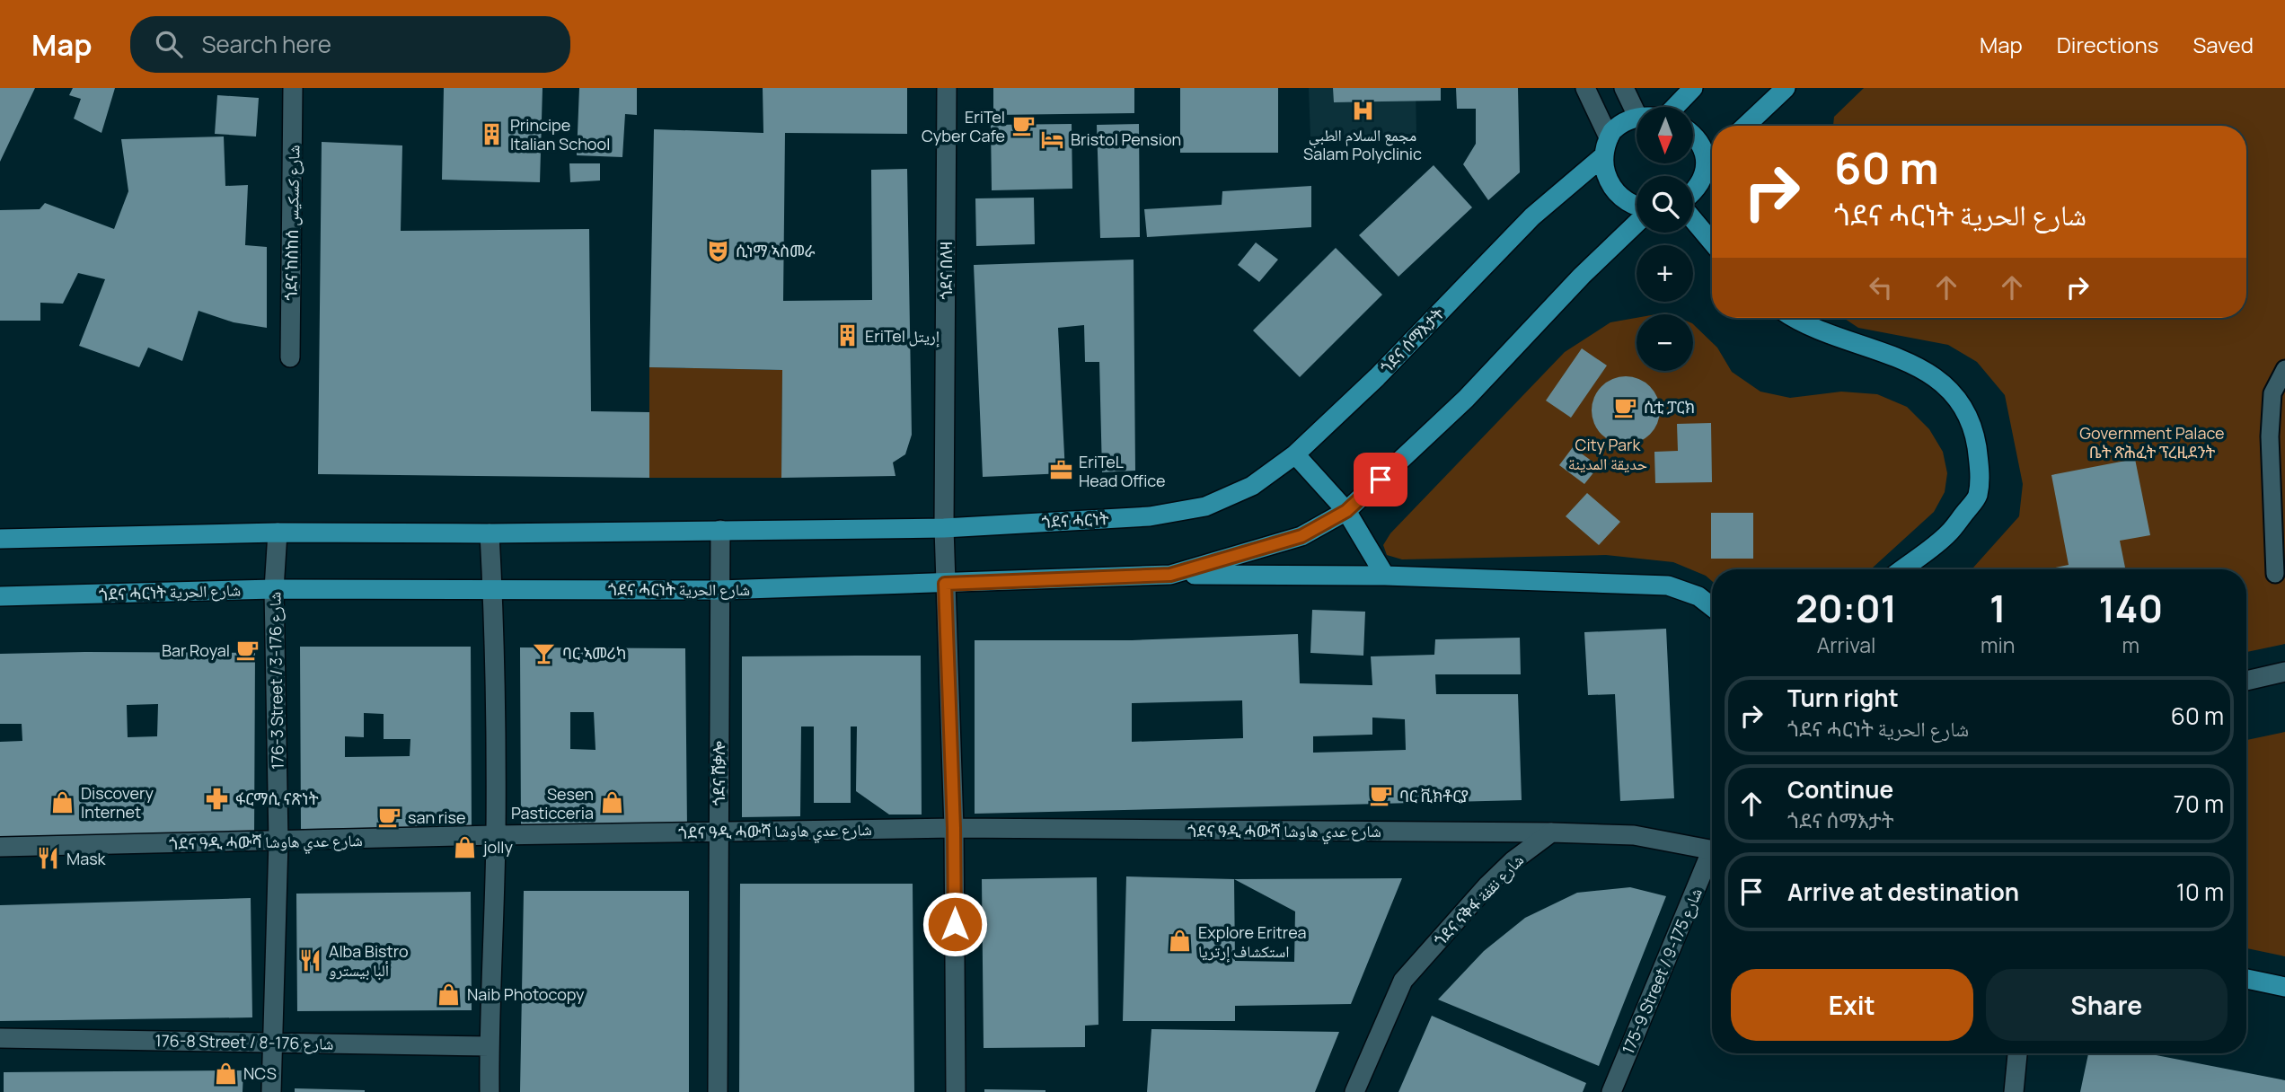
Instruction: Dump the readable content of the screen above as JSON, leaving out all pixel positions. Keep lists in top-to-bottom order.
{
  "streets": {
    "main road": ["ጎደና ሰማእታት", "ጎደና ሓርነት", "ጎደና ሓርነት شارع الحرية"],
    "street": [
      "ጎደና ከስከሰ شارع كسكيس",
      "ጎደና በለዛ",
      "176-3 Street / شارع 176-3",
      "ጎደና ሸቃሎ",
      "ጎደና ዓዲ ሓውሻ شارع عدي هاوشا",
      "ጎደና ናቅፋ شارع نقفة",
      "175-9 Street / شارع 175-9",
      "176-8 Street / شارع 176-8"
    ]
  },
  "crossings": [
    ["ጎደና በለዛ", "ጎደና ሓርነት"],
    ["ጎደና በለዛ", "ጎደና ሓርነት شارع الحرية"],
    ["ጎደና በለዛ", "ጎደና ዓዲ ሓውሻ شارع عدي هاوشا"],
    ["ጎደና ሰማእታት", "ጎደና ሓርነት"],
    ["ጎደና ሓርነት شارع الحرية", "176-3 Street / شارع 176-3"],
    ["ጎደና ሓርነት شارع الحرية", "ጎደና ሸቃሎ"],
    ["176-3 Street / شارع 176-3", "ጎደና ዓዲ ሓውሻ شارع عدي هاوشا"],
    ["176-3 Street / شارع 176-3", "176-8 Street / شارع 176-8"],
    ["ጎደና ሸቃሎ", "ጎደና ዓዲ ሓውሻ شارع عدي هاوشا"],
    ["ጎደና ዓዲ ሓውሻ شارع عدي هاوشا", "ጎደና ናቅፋ شارع نقفة"]
  ],
  "parks": ["Government Palace ቤት ጽሕፈት ፕረዚደንት", "City Park حديقة المدينة"],
  "places": {
    "hospital": ["مجمع السلام الطبي Salam Polyclinic"],
    "cafe": [
      "EriTel Cyber Cafe",
      "ሲቲ ፓርክ",
      "Bar Royal",
      "ባር ቪክቶርያ",
      "san rise"
    ],
    "building": ["Principe Italian School", "EriTel إريتل"],
    "hotel": ["Bristol Pension"],
    "theatre": ["ሲነማ ኣስመራ"],
    "office": ["EriTeL Head Office"],
    "bar": ["ባር ኣመሪካ"],
    "pharmacy": ["ፋርማሲ ናጽነት"],
    "shop": [
      "Discovery Internet",
      "Sesen Pasticceria",
      "jolly",
      "Explore Eritrea استكشاف إرتريا",
      "Naib Photocopy",
      "NCS"
    ],
    "restaurant": ["Mask", "Alba Bistro ألبا بيسترو"]
  },
  "north": "bottom",
  "page": {
    "header": "Map",
    "search": "Search here",
    "nav": ["Map", "Directions", "Saved"],
    "map_buttons": ["+", "−"],
    "turn": ["60 m", "ጎደና ሓርነት شارع الحرية"],
    "eta": [
      "20:01",
      "Arrival",
      "1",
      "min",
      "140",
      "m"
    ],
    "list": [
      {
        "name": "Turn right",
        "note": "ጎደና ሓርነት شارع الحرية",
        "value": "60 m"
      },
      {
        "name": "Continue",
        "note": "ጎደና ሰማእታት",
        "value": "70 m"
      },
      {
        "name": "Arrive at destination",
        "value": "10 m"
      }
    ],
    "buttons": ["Exit", "Share"]
  }
}
